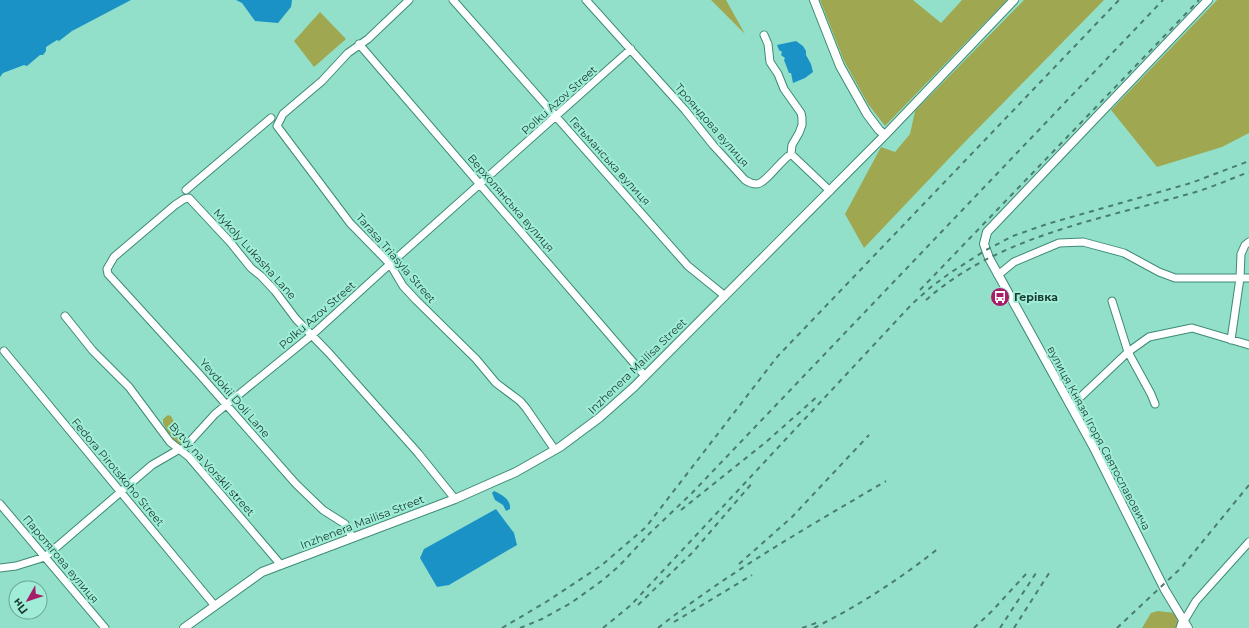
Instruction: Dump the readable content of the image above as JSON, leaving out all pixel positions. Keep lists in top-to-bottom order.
{
  "streets": {
    "street": [
      "Polku Azov Street",
      "Трояндова вулиця",
      "Гетьманська вулиця",
      "Верхолянська вулиця",
      "Mykoly Lukasha Lane",
      "Tarasa Triasyla Street",
      "Inzhenera Mailisa Street",
      "Yevdokii Doli Lane",
      "вулиця Князя Ігоря Святославовича",
      "Bytvy na Vorskli street",
      "Fedora Pirotskoho Street",
      "Паротягова вулиця"
    ]
  },
  "crossings": [
    ["Polku Azov Street", "Трояндова вулиця"],
    ["Polku Azov Street", "Гетьманська вулиця"],
    ["Polku Azov Street", "Верхолянська вулиця"],
    ["Polku Azov Street", "Mykoly Lukasha Lane"],
    ["Polku Azov Street", "Tarasa Triasyla Street"],
    ["Polku Azov Street", "Yevdokii Doli Lane"],
    ["Polku Azov Street", "Bytvy na Vorskli street"],
    ["Polku Azov Street", "Fedora Pirotskoho Street"],
    ["Polku Azov Street", "Паротягова вулиця"],
    ["Гетьманська вулиця", "Inzhenera Mailisa Street"],
    ["Верхолянська вулиця", "Tarasa Triasyla Street"],
    ["Верхолянська вулиця", "Inzhenera Mailisa Street"],
    ["Mykoly Lukasha Lane", "Inzhenera Mailisa Street"],
    ["Mykoly Lukasha Lane", "Yevdokii Doli Lane"],
    ["Tarasa Triasyla Street", "Inzhenera Mailisa Street"],
    ["Inzhenera Mailisa Street", "Yevdokii Doli Lane"],
    ["Inzhenera Mailisa Street", "Bytvy na Vorskli street"],
    ["Inzhenera Mailisa Street", "Fedora Pirotskoho Street"]
  ],
  "places": {
    "bus stop": ["Герівка"]
  },
  "north": "bottom left"
}
